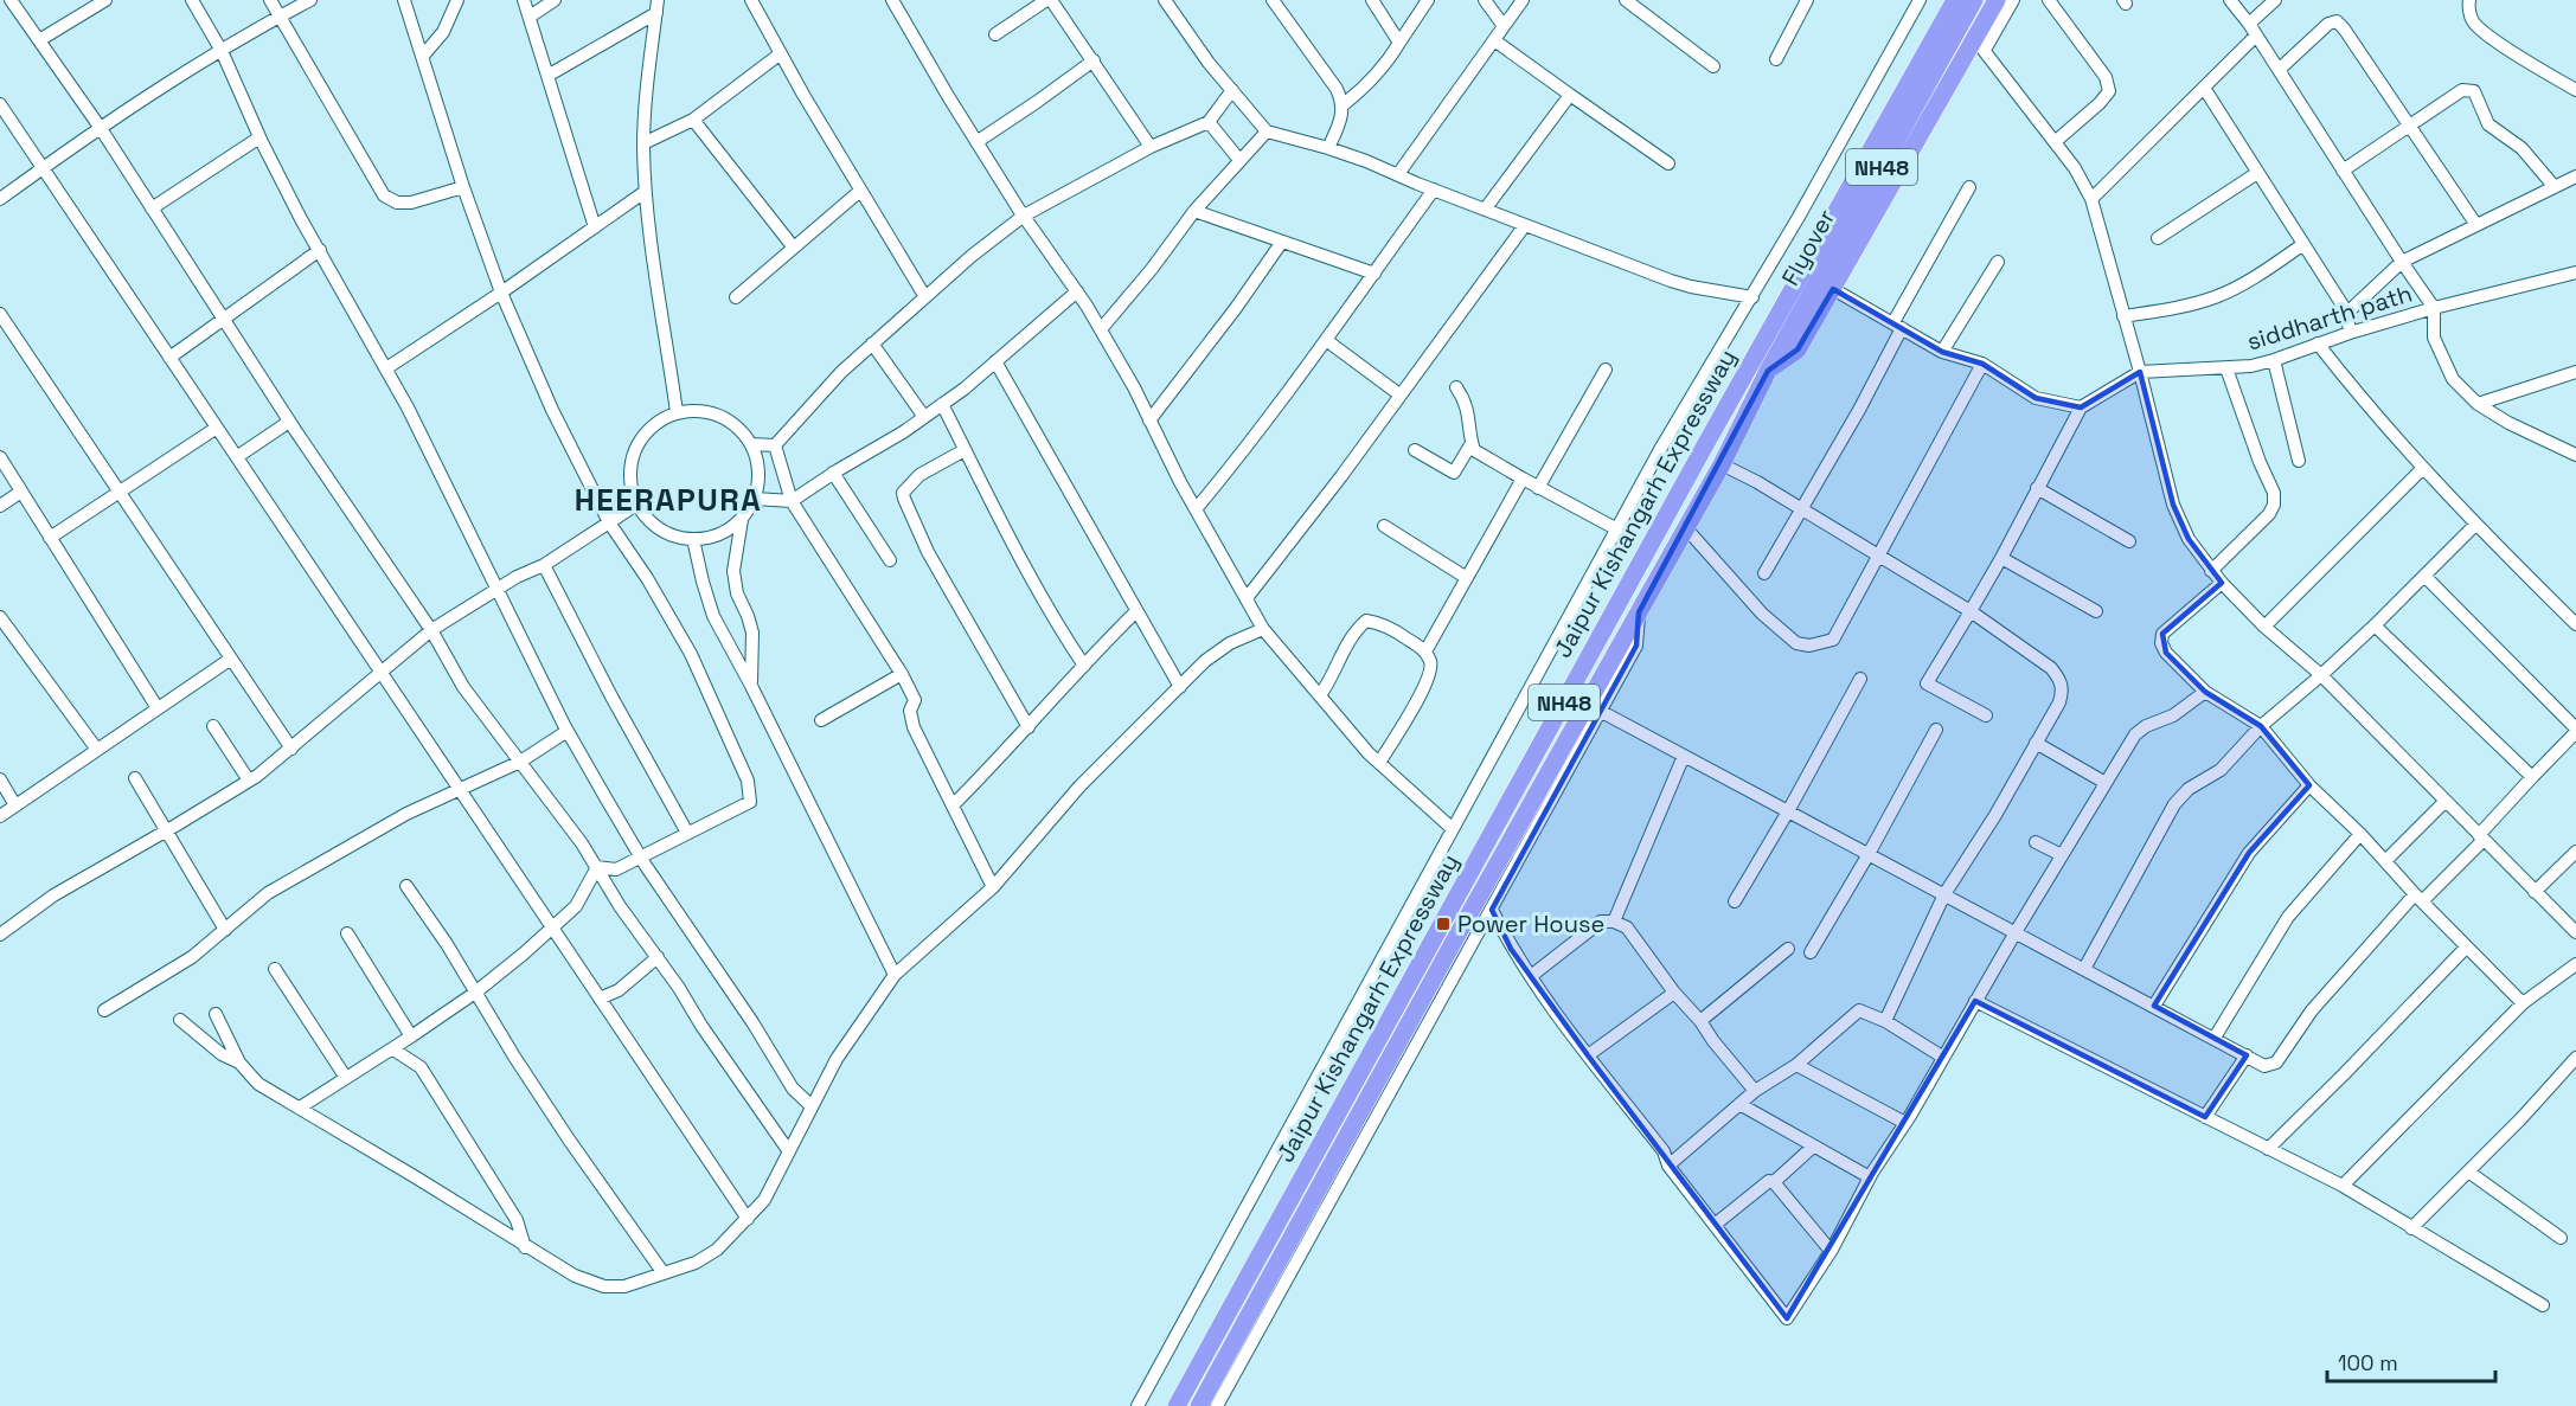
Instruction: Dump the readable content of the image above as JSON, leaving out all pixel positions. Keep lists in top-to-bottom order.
{
  "streets": {
    "highway": ["NH48", "Flyover", "Jaipur Kishangarh Expressway"],
    "street": ["siddharth path"]
  },
  "crossings": [
    ["Flyover", "Jaipur Kishangarh Expressway"]
  ],
  "districts": ["HEERAPURA"],
  "places": {
    "transit": ["Power House"]
  },
  "scale_bar": "100 m"
}
